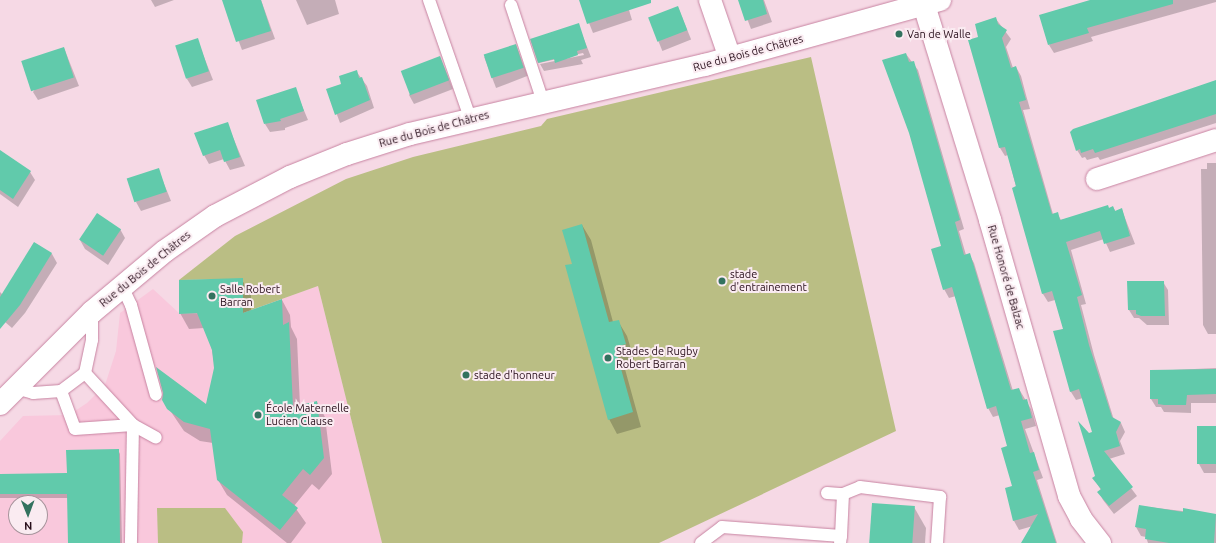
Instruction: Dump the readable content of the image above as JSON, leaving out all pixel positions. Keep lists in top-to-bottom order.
{
  "streets": {
    "street": ["Rue du Bois de Châtres", "Rue Honoré de Balzac"]
  },
  "crossings": [
    ["Rue du Bois de Châtres", "Rue Honoré de Balzac"]
  ],
  "places": [
    "Van de Walle",
    "stade d'entrainement",
    "Salle Robert Barran",
    "Stades de Rugby Robert Barran",
    "stade d'honneur",
    "École Maternelle Lucien Clause"
  ],
  "north": "bottom"
}
